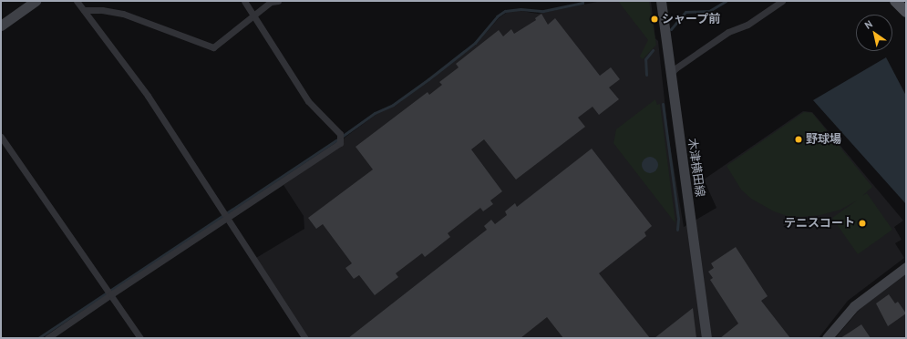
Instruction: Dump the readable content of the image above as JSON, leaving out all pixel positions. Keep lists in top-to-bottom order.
{
  "streets": {
    "main road": ["木津横田線"]
  },
  "places": ["シャープ前", "野球場", "テニスコート"],
  "north": "top left"
}
